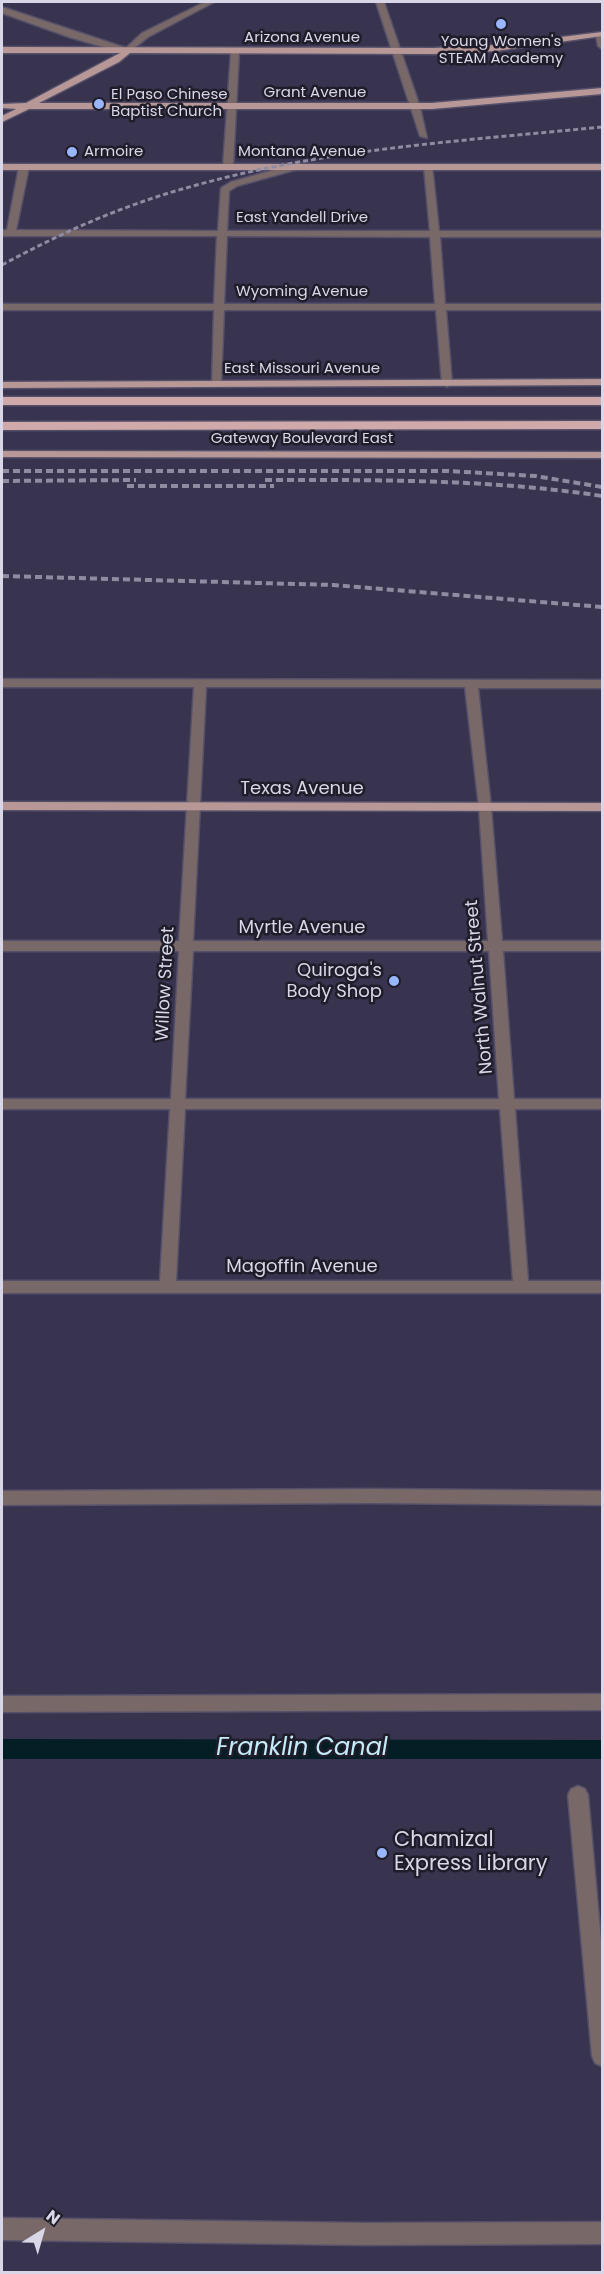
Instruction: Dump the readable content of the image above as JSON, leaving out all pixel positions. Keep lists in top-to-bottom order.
{
  "streets": {
    "main road": [
      "Arizona Avenue",
      "Grant Avenue",
      "Montana Avenue",
      "East Missouri Avenue",
      "Gateway Boulevard East",
      "Texas Avenue"
    ],
    "street": [
      "East Yandell Drive",
      "Wyoming Avenue",
      "Myrtle Avenue",
      "Willow Street",
      "North Walnut Street",
      "Magoffin Avenue"
    ]
  },
  "crossings": [
    ["Texas Avenue", "Willow Street"],
    ["Texas Avenue", "North Walnut Street"],
    ["Myrtle Avenue", "Willow Street"],
    ["Myrtle Avenue", "North Walnut Street"],
    ["Willow Street", "Magoffin Avenue"],
    ["North Walnut Street", "Magoffin Avenue"]
  ],
  "water": ["Franklin Canal"],
  "places": [
    "Young Women's STEAM Academy",
    "El Paso Chinese Baptist Church",
    "Armoire",
    "Quiroga's Body Shop",
    "Chamizal Express Library"
  ],
  "north": "top right"
}
